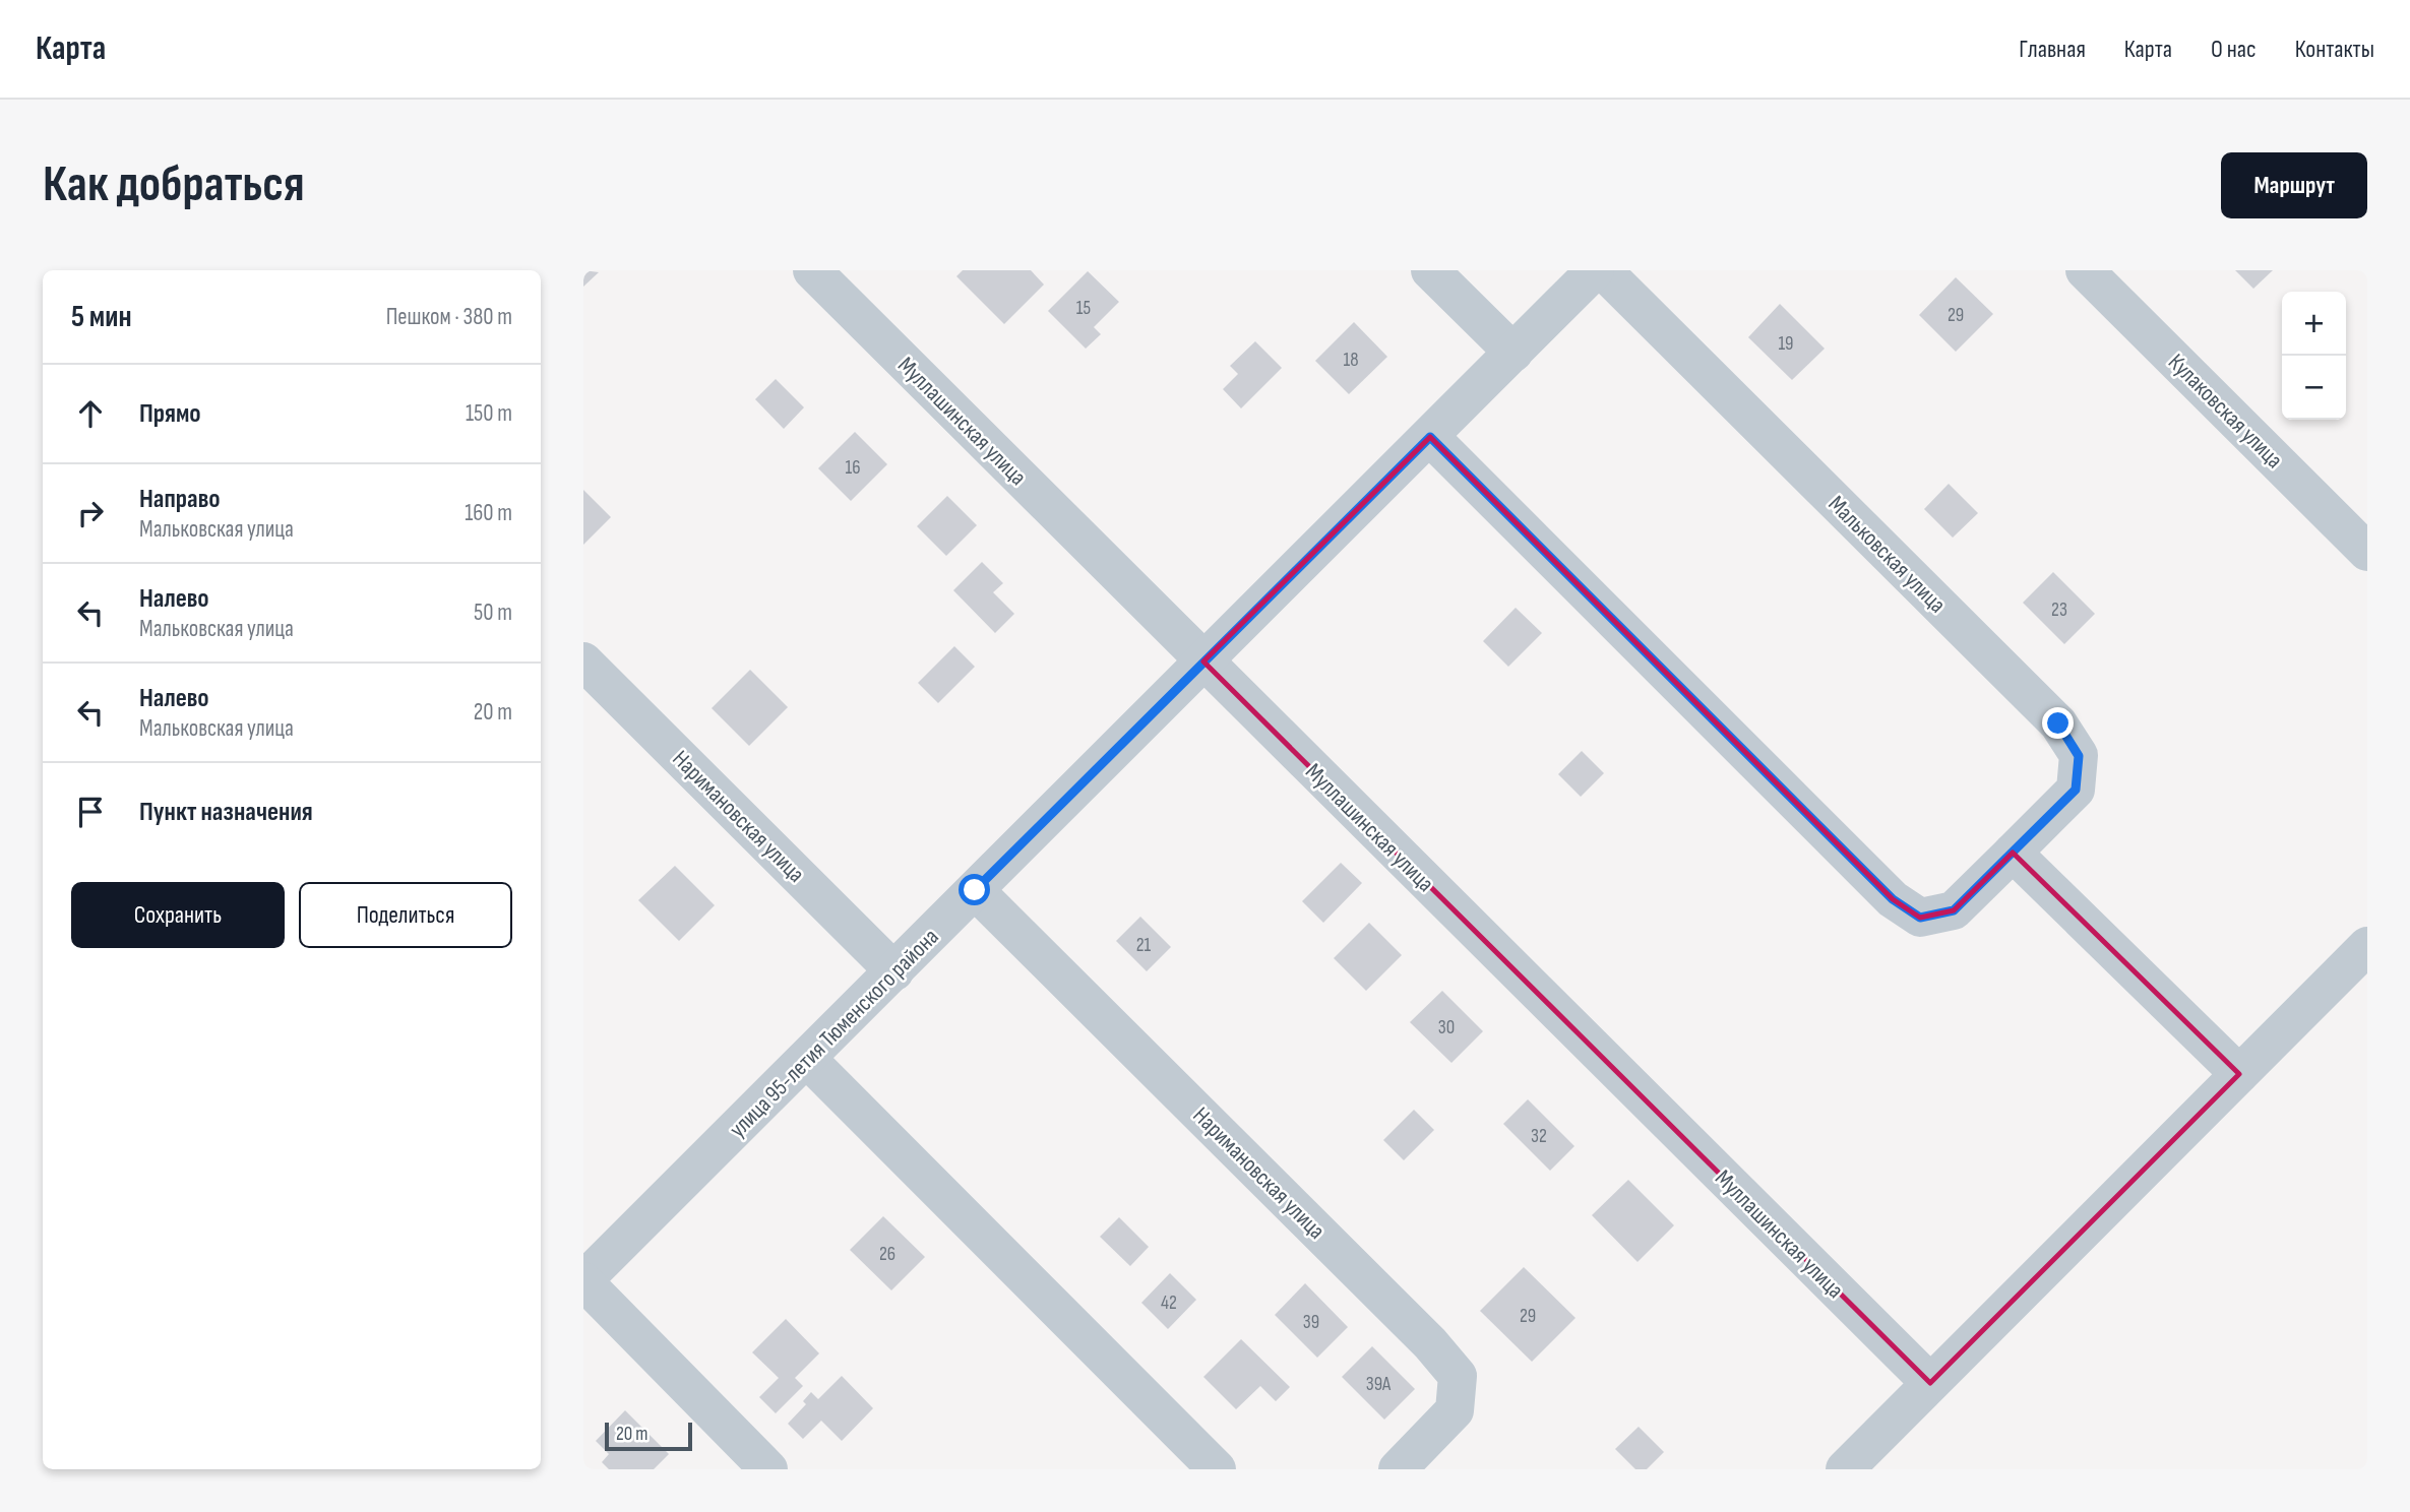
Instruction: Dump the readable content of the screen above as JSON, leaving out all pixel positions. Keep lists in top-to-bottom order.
{
  "streets": {
    "street": [
      "Кулаковская улица",
      "Муллашинская улица",
      "Мальковская улица",
      "Наримановская улица",
      "улица 95-летия Тюменского района"
    ]
  },
  "crossings": [
    ["Муллашинская улица", "улица 95-летия Тюменского района"],
    ["Мальковская улица", "улица 95-летия Тюменского района"],
    ["Наримановская улица", "улица 95-летия Тюменского района"]
  ],
  "house_numbers": [
    "15",
    "29",
    "19",
    "18",
    "16",
    "23",
    "21",
    "30",
    "32",
    "26",
    "42",
    "29",
    "39",
    "39А"
  ],
  "scale_bar": "20 m",
  "page": {
    "header": "Карта",
    "nav": [
      "Главная",
      "Карта",
      "О нас",
      "Контакты"
    ],
    "buttons": [
      "Маршрут",
      ["Сохранить", "Поделиться"]
    ],
    "title": "Как добраться",
    "heading": ["5 мин", "Пешком · 380 m"],
    "map_buttons": ["+", "−"],
    "list": [
      ["Прямо", "150 m"],
      ["Направо", "Мальковская улица", "160 m"],
      ["Налево", "Мальковская улица", "50 m"],
      ["Налево", "Мальковская улица", "20 m"],
      "Пункт назначения"
    ],
    "scale": "20 m"
  }
}
